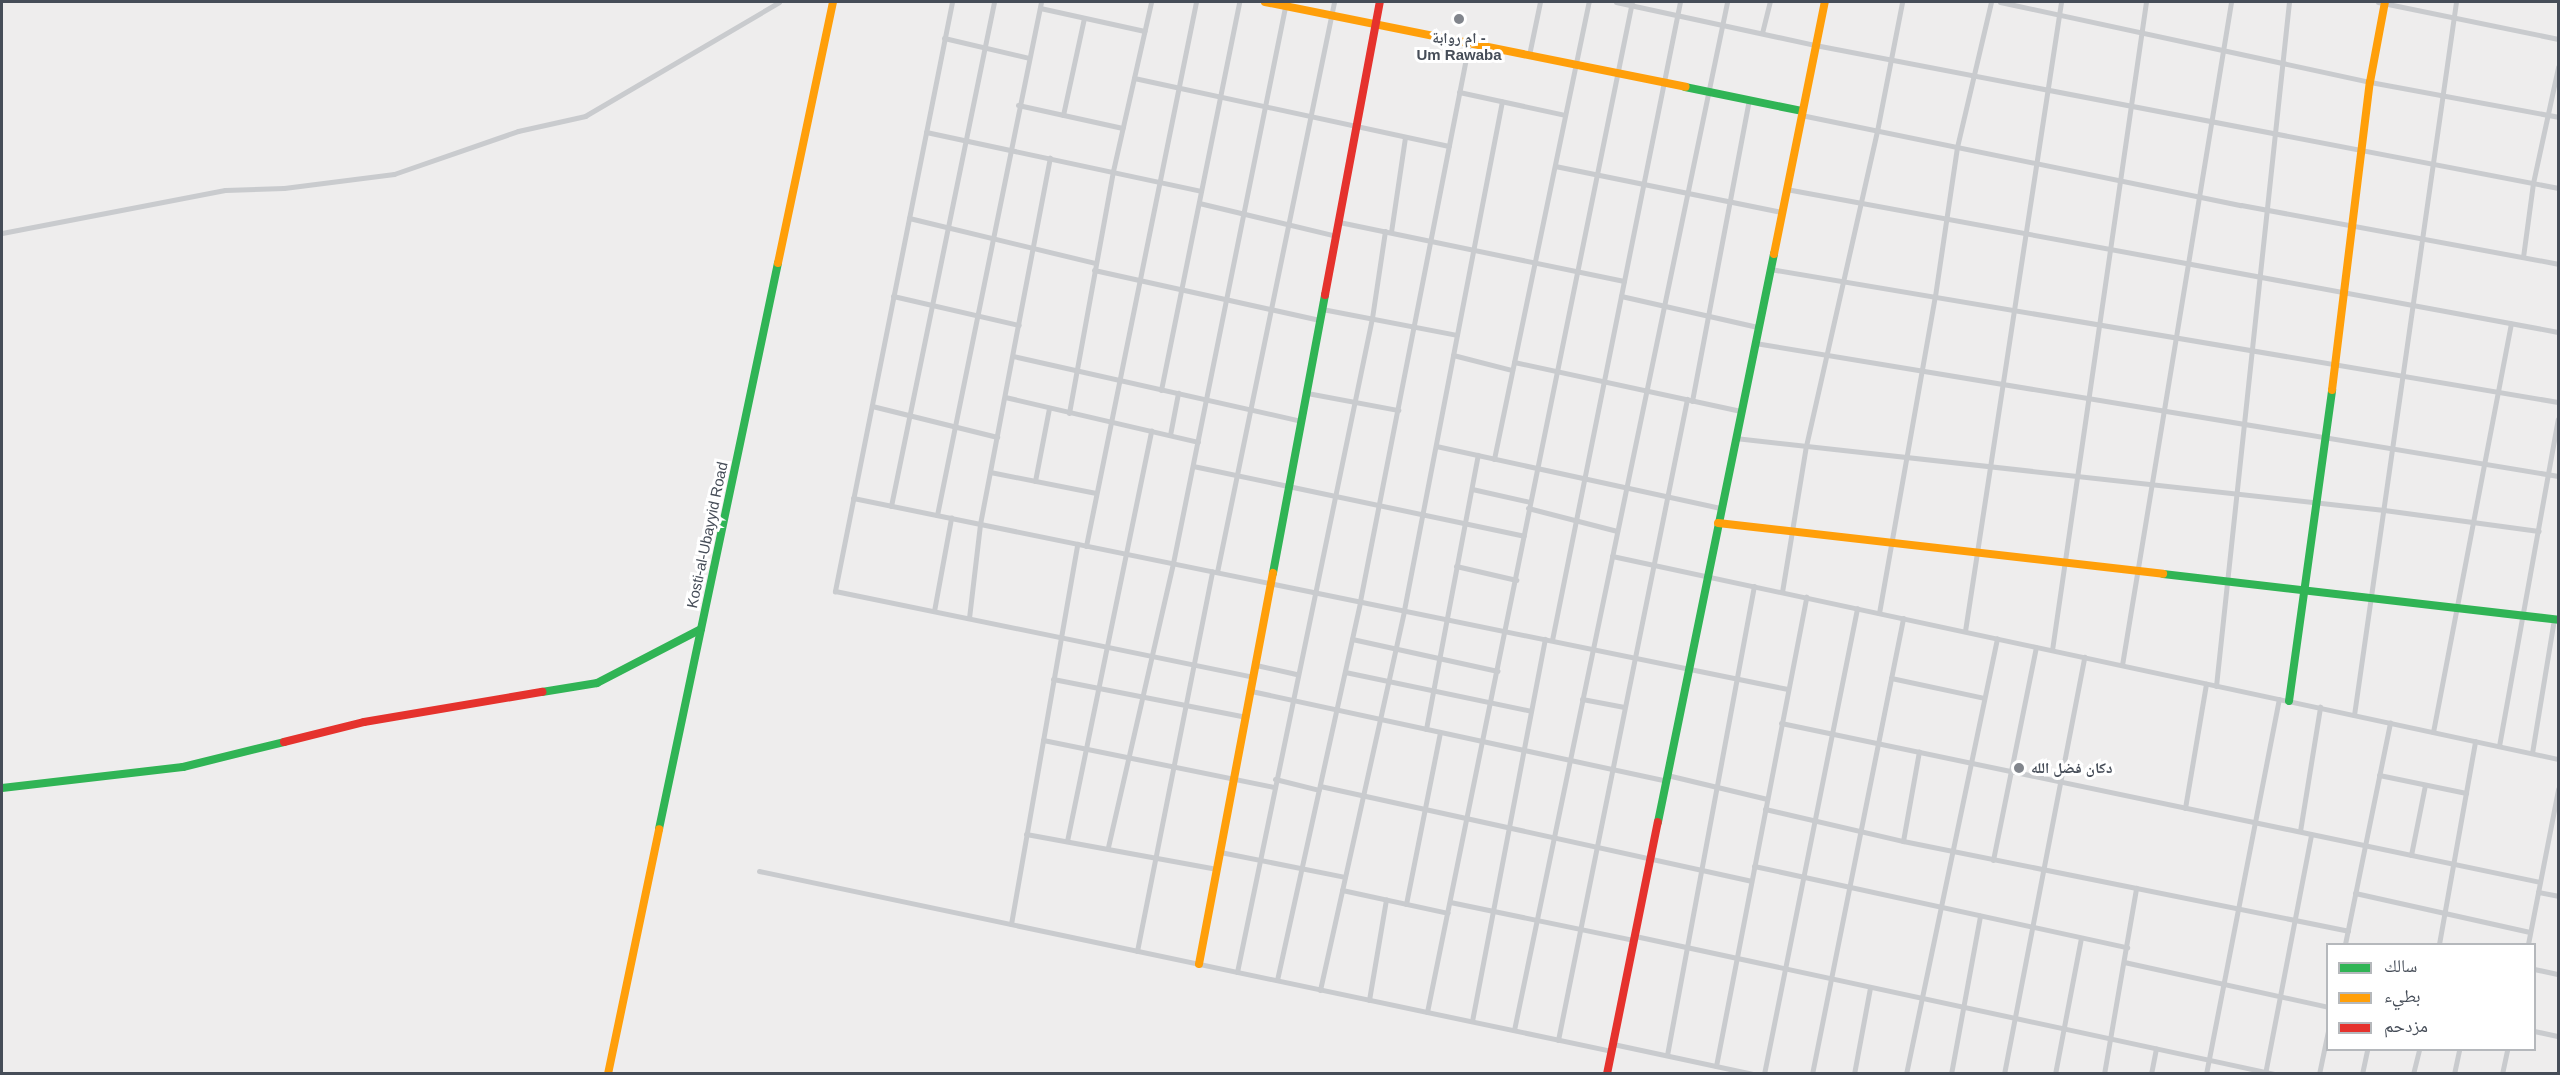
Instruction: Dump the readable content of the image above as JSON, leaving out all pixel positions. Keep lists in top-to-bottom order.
{
  "streets": {
    "main road": ["Kosti-al-Ubayyid Road"]
  },
  "places": ["ام روابة - Um Rawaba", "دكان فضل الله"],
  "legend": ["سالك", "بطيء", "مزدحم"]
}
